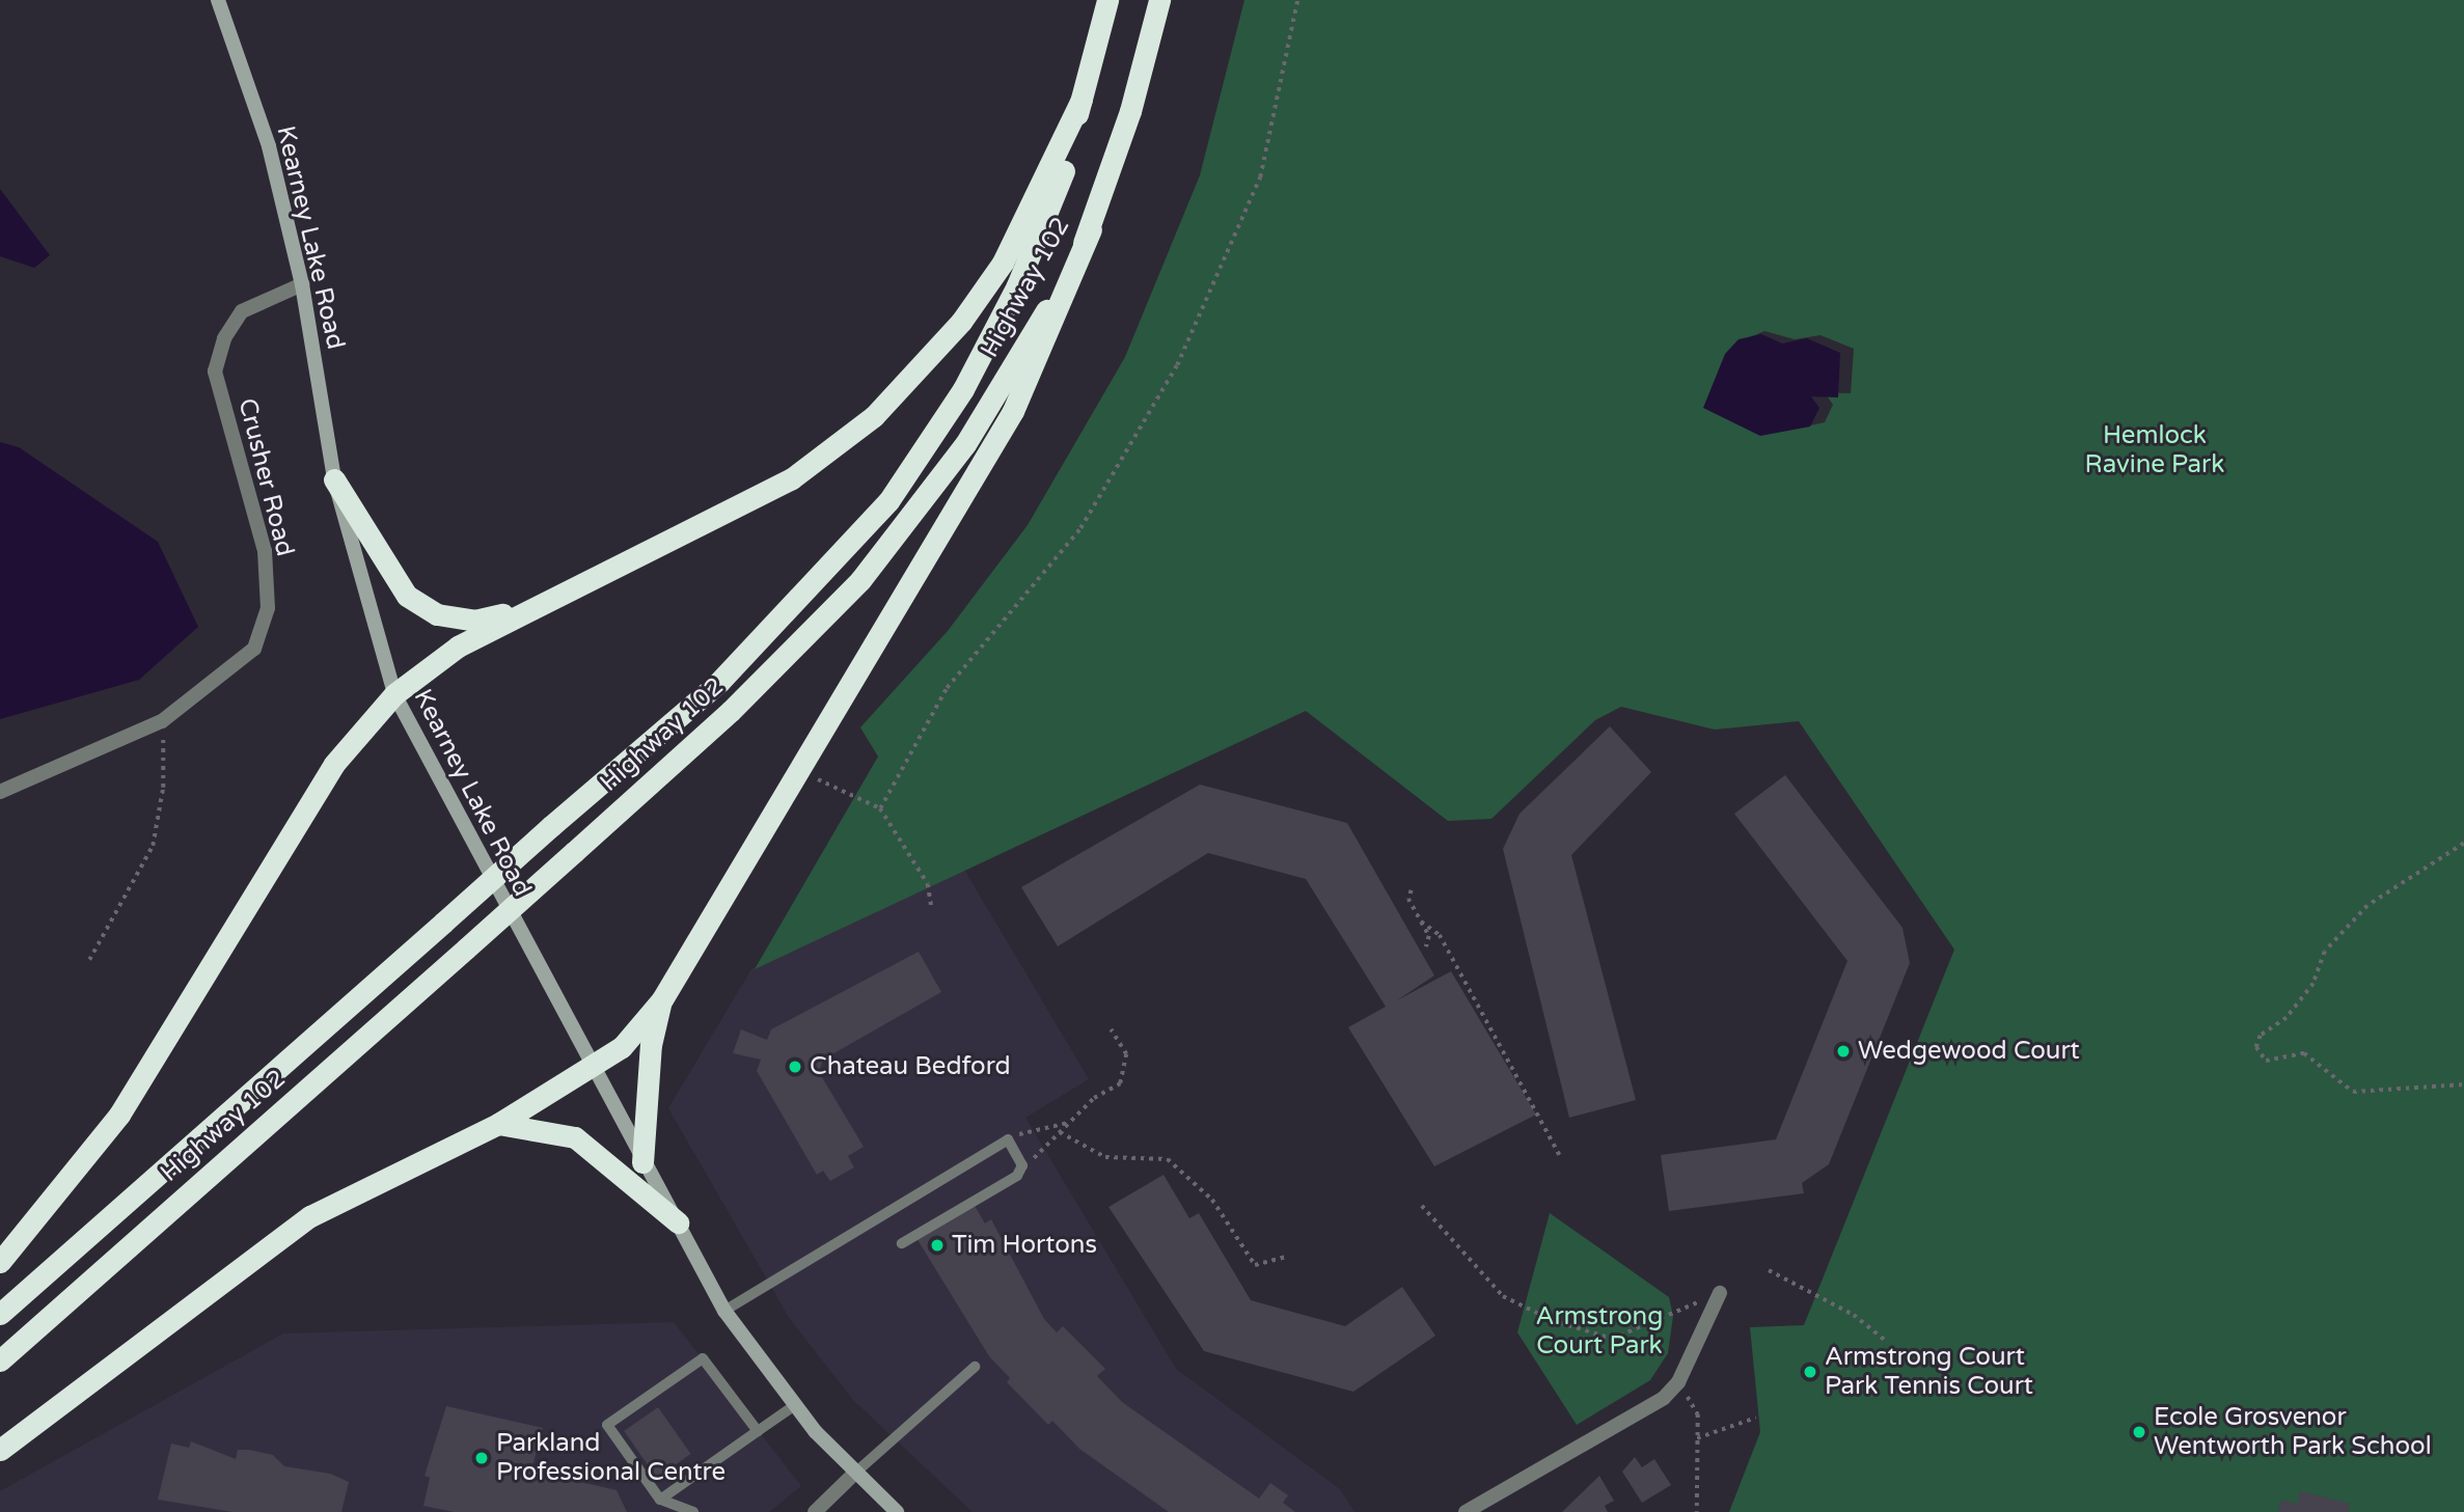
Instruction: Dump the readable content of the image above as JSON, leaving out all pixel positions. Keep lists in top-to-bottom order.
{
  "streets": {
    "highway": ["Highway 102"],
    "main road": ["Kearney Lake Road"],
    "street": ["Crusher Road"]
  },
  "crossings": [
    ["Kearney Lake Road", "Crusher Road"]
  ],
  "parks": ["Hemlock Ravine Park", "Armstrong Court Park"],
  "places": [
    "Wedgewood Court",
    "Chateau Bedford",
    "Tim Hortons",
    "Armstrong Court Park Tennis Court",
    "Ecole Grosvenor Wentworth Park School",
    "Parkland Professional Centre"
  ]
}
